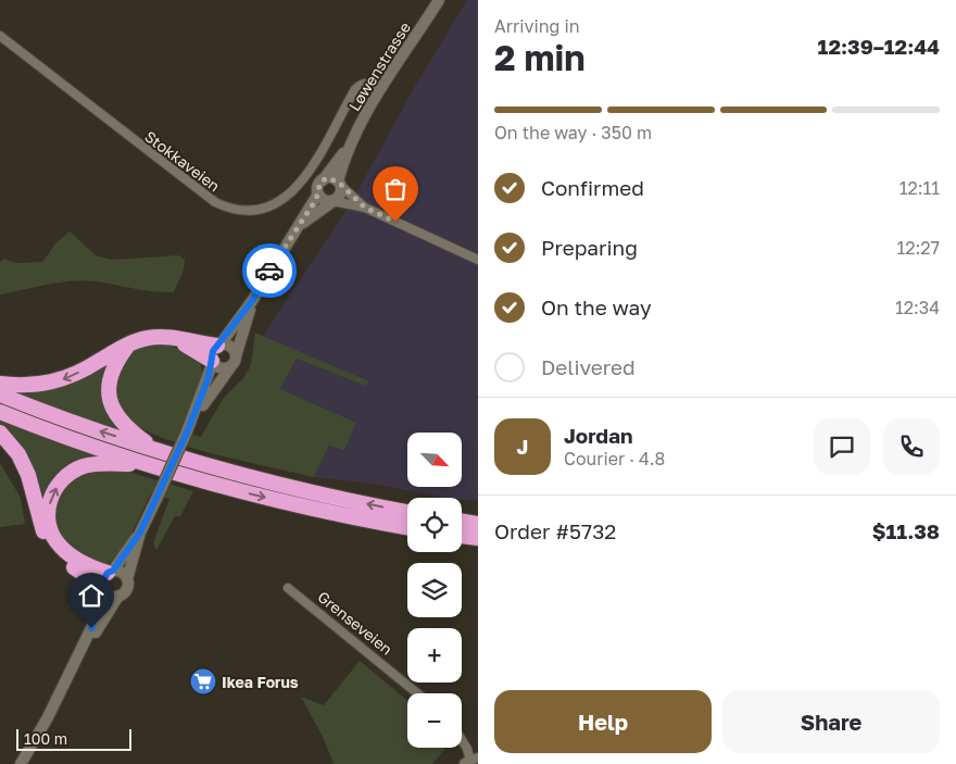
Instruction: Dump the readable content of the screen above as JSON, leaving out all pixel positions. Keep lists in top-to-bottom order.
{
  "streets": {
    "main road": ["Løwenstrasse"],
    "street": ["Stokkaveien", "Grenseveien"]
  },
  "crossings": [
    ["Løwenstrasse", "Stokkaveien"]
  ],
  "places": {
    "supermarket": ["Ikea Forus"]
  },
  "scale_bar": "100 m",
  "north": "bottom right",
  "page": {
    "heading": ["2 min", "Arriving in", "12:39–12:44"],
    "panel": [
      "Jordan",
      "Courier · 4.8",
      "Order #5732",
      "$11.38"
    ],
    "bar": "On the way · 350 m",
    "list": [
      ["Confirmed", "12:11"],
      ["Preparing", "12:27"],
      ["On the way", "12:34"],
      "Delivered"
    ],
    "round": "J",
    "map_buttons": ["+", "−"],
    "buttons": ["Help", "Share"],
    "scale": "100 m"
  }
}
